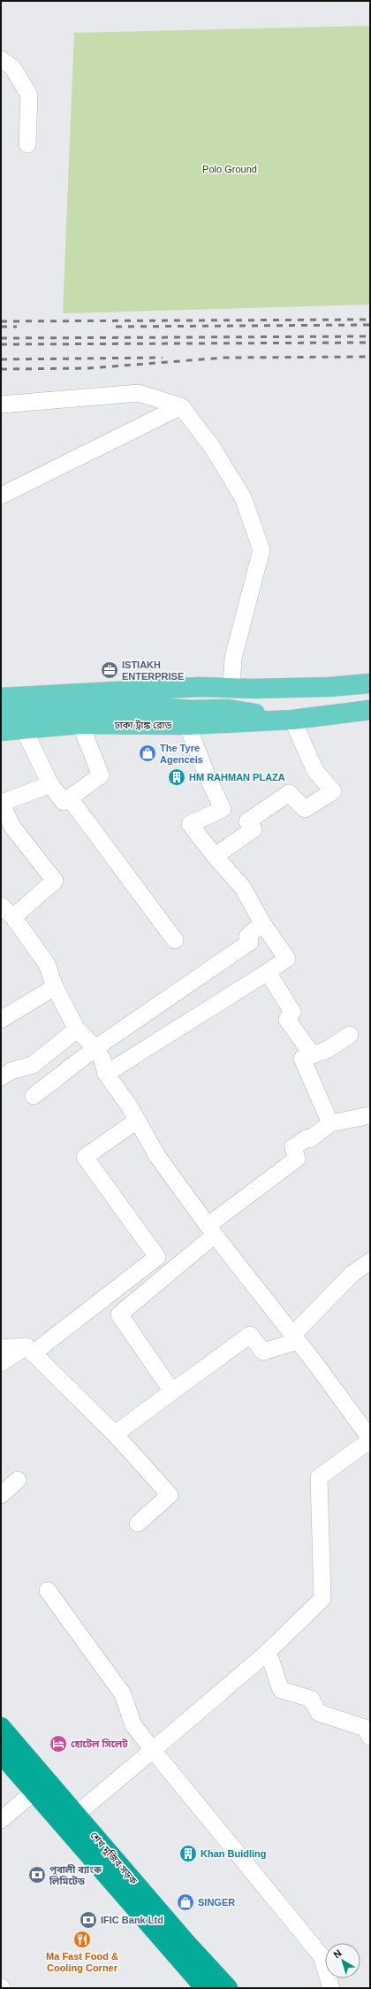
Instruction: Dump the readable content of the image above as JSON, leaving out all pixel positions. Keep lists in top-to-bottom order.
{
  "streets": {
    "highway": ["শেখ মুজিব সড়ক"],
    "main road": ["ঢাকা ট্রাঙ্ক রোড"]
  },
  "parks": ["Polo Ground"],
  "places": {
    "office": ["ISTIAKH ENTERPRISE"],
    "shop": ["The Tyre Agenceis", "SINGER"],
    "building": ["HM RAHMAN PLAZA", "Khan Buidling"],
    "hotel": ["হোটেল সিলেট"],
    "bank": ["পূবালী ব্যাংক লিমিটেড", "IFIC Bank Ltd"],
    "restaurant": ["Ma Fast Food & Cooling Corner"]
  },
  "north": "top left"
}
